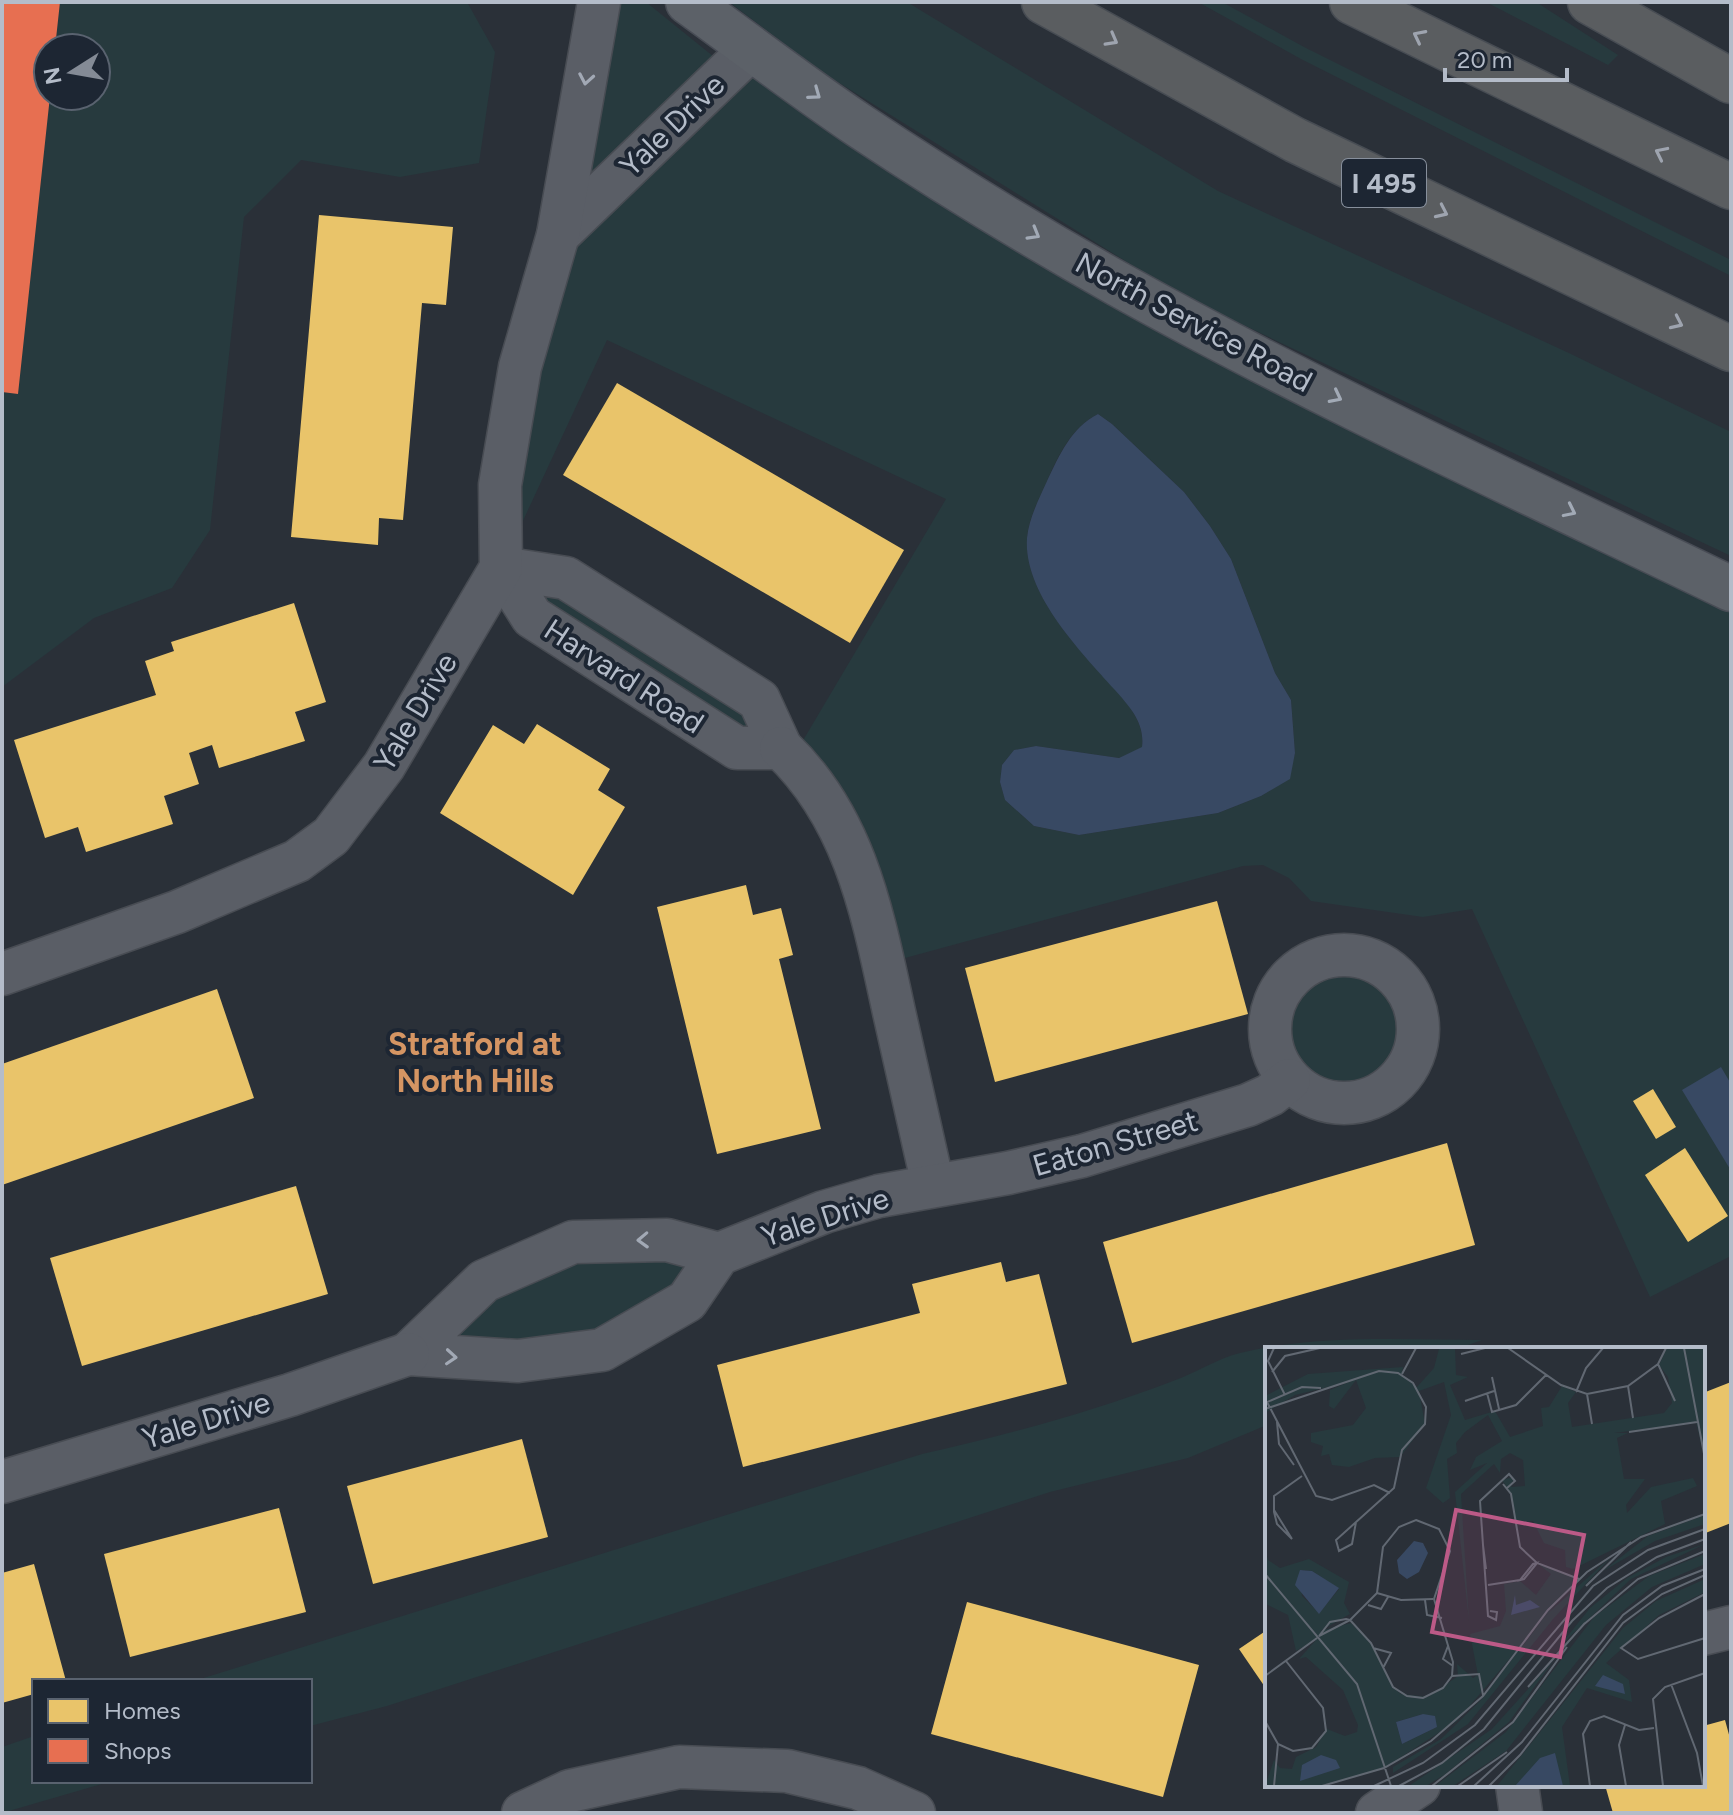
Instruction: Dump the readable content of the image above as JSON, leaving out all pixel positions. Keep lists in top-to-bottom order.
{
  "streets": {
    "highway": ["I 495"],
    "main road": ["North Service Road"],
    "street": ["Yale Drive", "Harvard Road", "Eaton Street"]
  },
  "crossings": [
    ["Yale Drive", "North Service Road"],
    ["Yale Drive", "Harvard Road"],
    ["Yale Drive", "Eaton Street"],
    ["Harvard Road", "Eaton Street"]
  ],
  "one_way": ["North Service Road"],
  "districts": ["Stratford at North Hills"],
  "legend": ["Homes", "Shops"],
  "scale_bar": "20 m",
  "north": "left"
}
